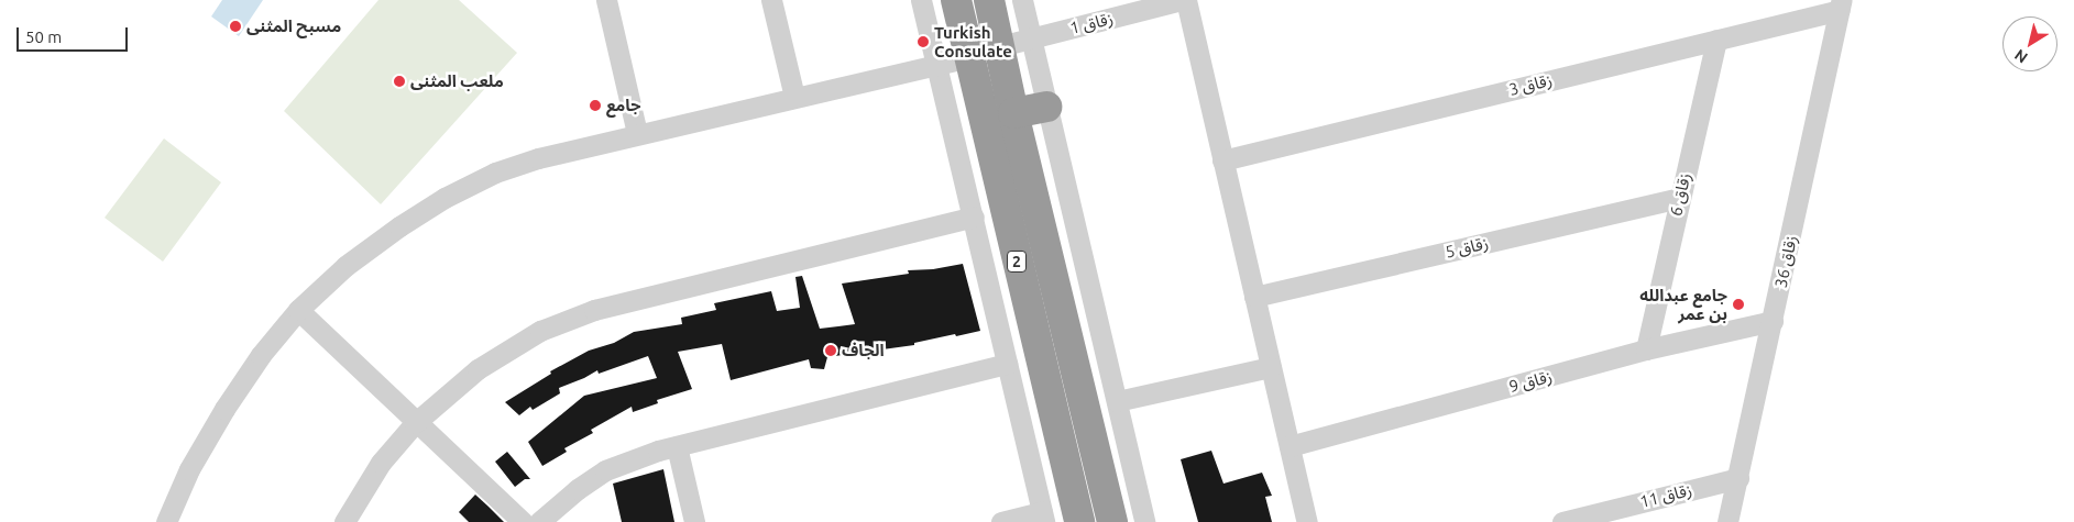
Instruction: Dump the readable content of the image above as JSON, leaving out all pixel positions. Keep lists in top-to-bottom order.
{
  "streets": {
    "highway": ["2"],
    "street": [
      "زقاق 1",
      "زقاق 3",
      "زقاق 6",
      "زقاق 5",
      "زقاق 36",
      "زقاق 9",
      "زقاق 11"
    ]
  },
  "crossings": [
    ["زقاق 1", "2"],
    ["زقاق 3", "زقاق 6"],
    ["زقاق 3", "زقاق 36"],
    ["زقاق 6", "زقاق 5"],
    ["زقاق 6", "زقاق 9"],
    ["زقاق 36", "زقاق 9"],
    ["زقاق 36", "زقاق 11"]
  ],
  "places": [
    "مسبح المثنى",
    "Turkish Consulate",
    "ملعب المثنى",
    "جامع",
    "جامع عبدالله بن عمر",
    "الجاف"
  ],
  "scale_bar": "50 m",
  "north": "bottom left"
}
